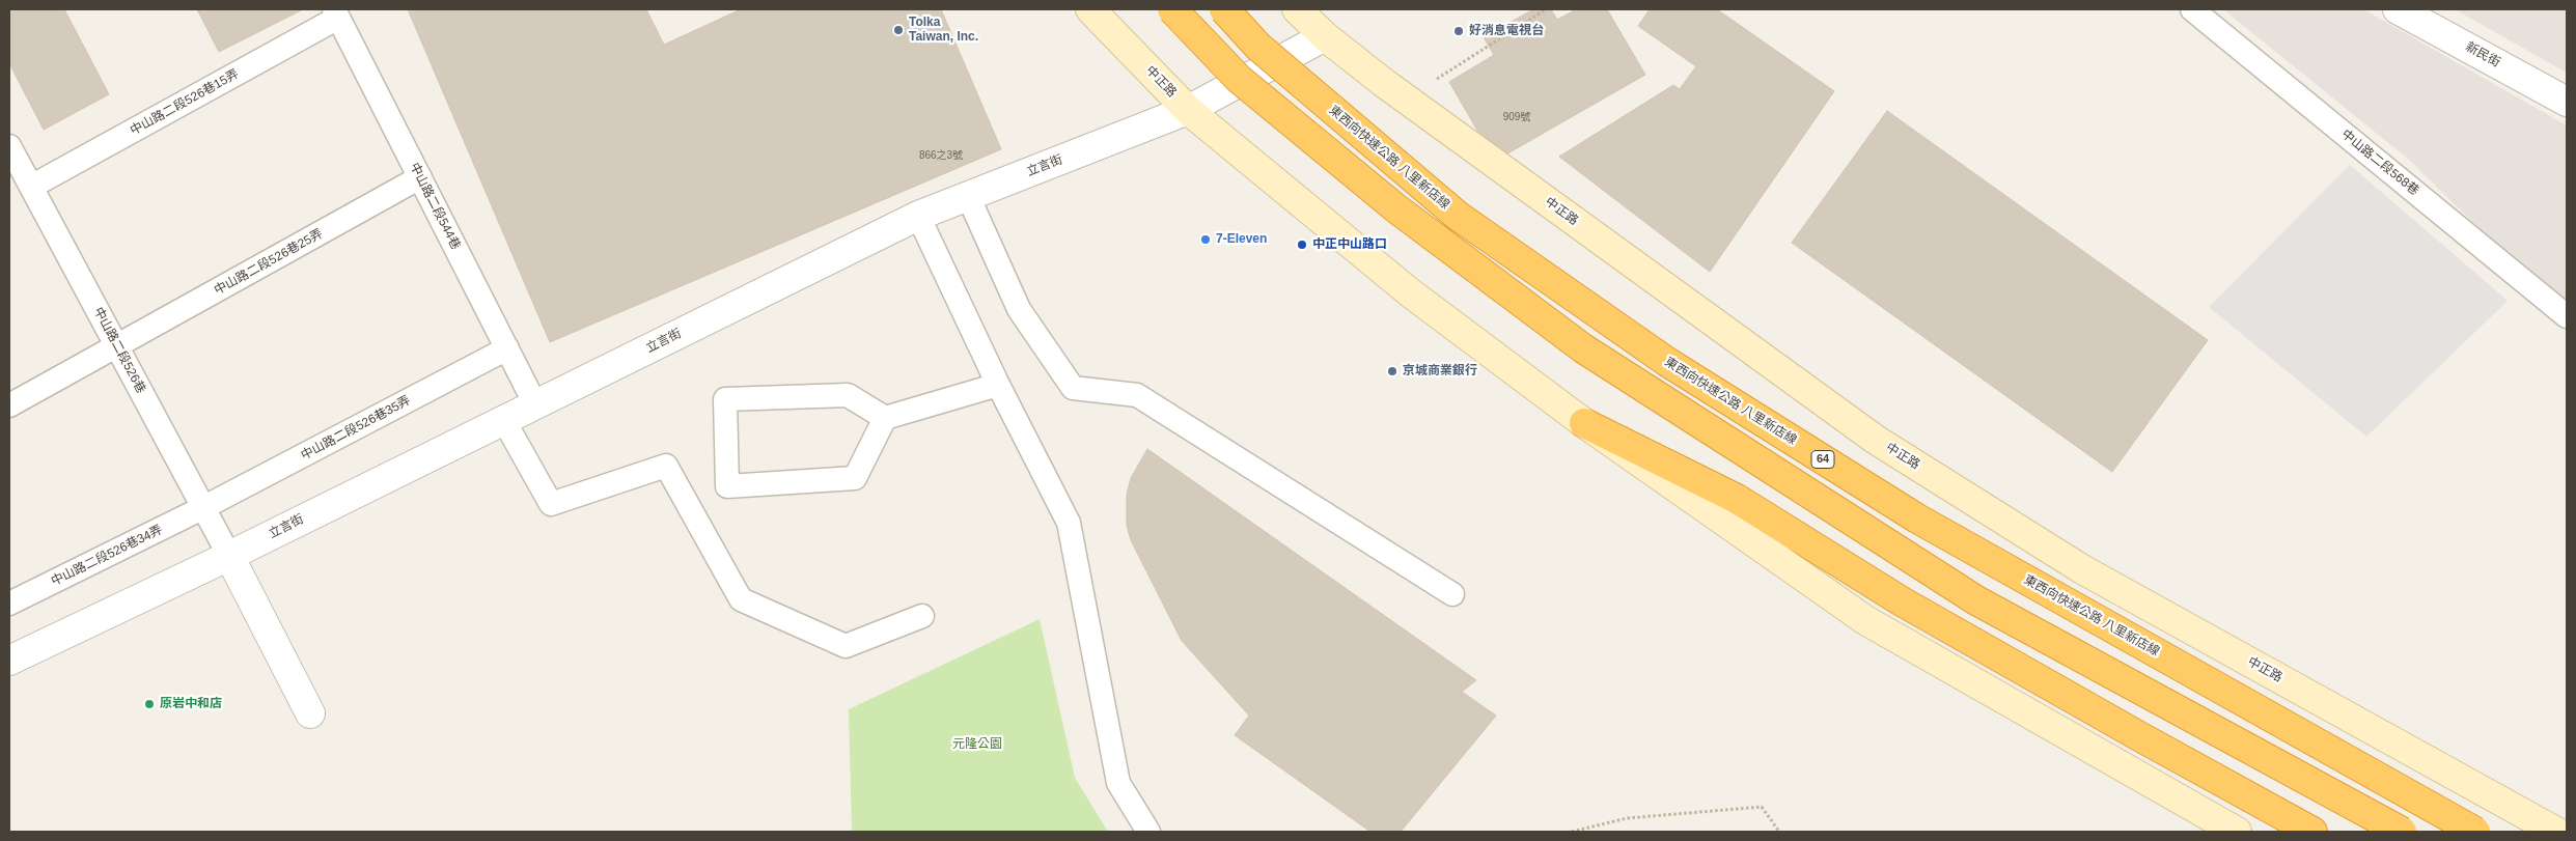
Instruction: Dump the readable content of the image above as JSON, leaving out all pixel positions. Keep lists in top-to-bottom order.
{
  "streets": {
    "highway": ["東西向快速公路 八里新店線", "64"],
    "main road": ["中正路"],
    "street": ["新民街", "立言街"],
    "lane": [
      "中山路二段526巷15弄",
      "中山路二段568巷",
      "中山路二段544巷",
      "中山路二段526巷25弄",
      "中山路二段526巷",
      "中山路二段526巷35弄",
      "中山路二段526巷34弄"
    ]
  },
  "crossings": [
    ["中正路", "立言街"],
    ["中山路二段526巷15弄", "中山路二段544巷"],
    ["中山路二段526巷15弄", "中山路二段526巷"],
    ["立言街", "中山路二段544巷"],
    ["立言街", "中山路二段526巷"],
    ["中山路二段544巷", "中山路二段526巷25弄"],
    ["中山路二段544巷", "中山路二段526巷35弄"],
    ["中山路二段526巷25弄", "中山路二段526巷"],
    ["中山路二段526巷", "中山路二段526巷35弄"],
    ["中山路二段526巷", "中山路二段526巷34弄"],
    ["中山路二段526巷35弄", "中山路二段526巷34弄"]
  ],
  "parks": ["元隆公園"],
  "places": [
    "Tolka Taiwan, Inc.",
    "好消息電視台",
    "7-Eleven",
    "中正中山路口",
    "京城商業銀行",
    "原岩中和店"
  ],
  "house_numbers": ["909號", "866之3號"]
}
